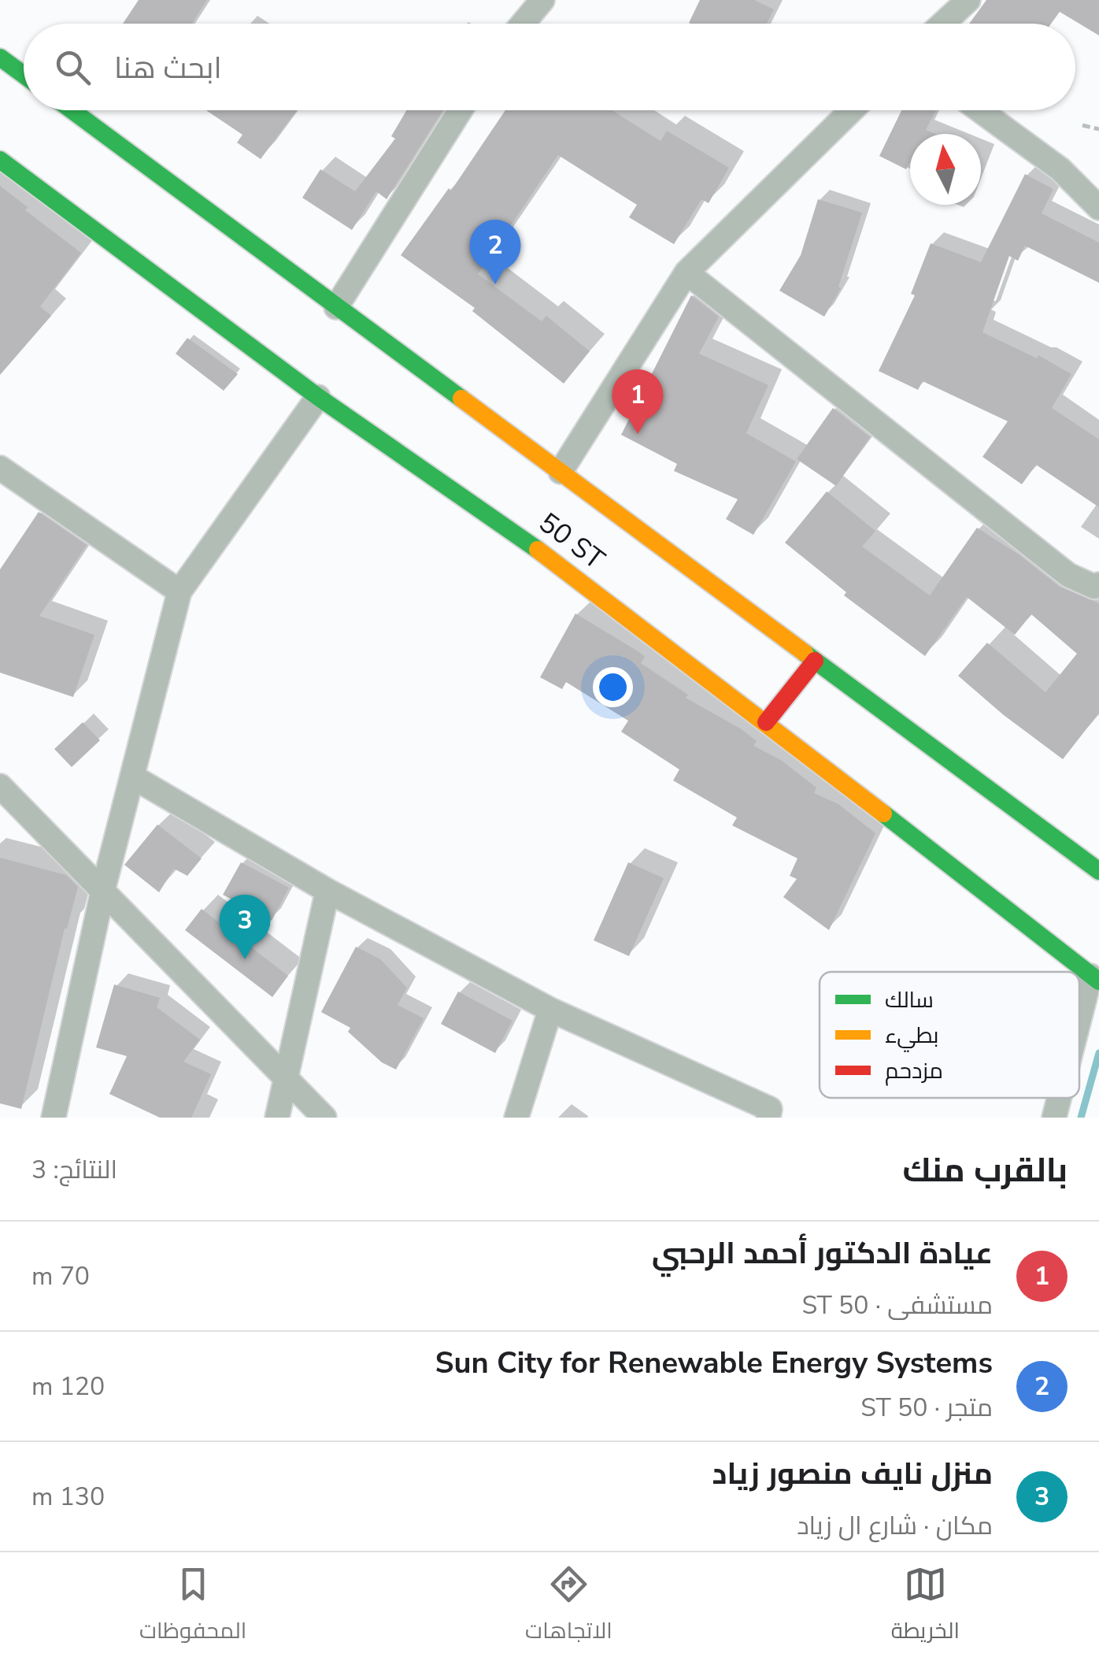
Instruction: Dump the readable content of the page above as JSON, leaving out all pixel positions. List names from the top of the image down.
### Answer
{
  "streets": {
    "main road": ["50 ST"]
  },
  "legend": ["سالك", "بطيء", "مزدحم"],
  "north": "top",
  "page": {
    "search": "ابحث هنا",
    "pins": ["2", "1", "3"],
    "heading": ["بالقرب منك", "النتائج: 3"],
    "list": [
      {
        "mark": "1",
        "name": "عيادة الدكتور أحمد الرحبي",
        "note": "مستشفى · 50 ST",
        "value": "70 m"
      },
      {
        "mark": "2",
        "name": "Sun City for Renewable Energy Systems",
        "note": "متجر · 50 ST",
        "value": "120 m"
      },
      {
        "mark": "3",
        "name": "منزل نايف منصور زياد",
        "note": "مكان · شارع ال زياد",
        "value": "130 m"
      }
    ],
    "nav": ["الخريطة", "الاتجاهات", "المحفوظات"]
  }
}
